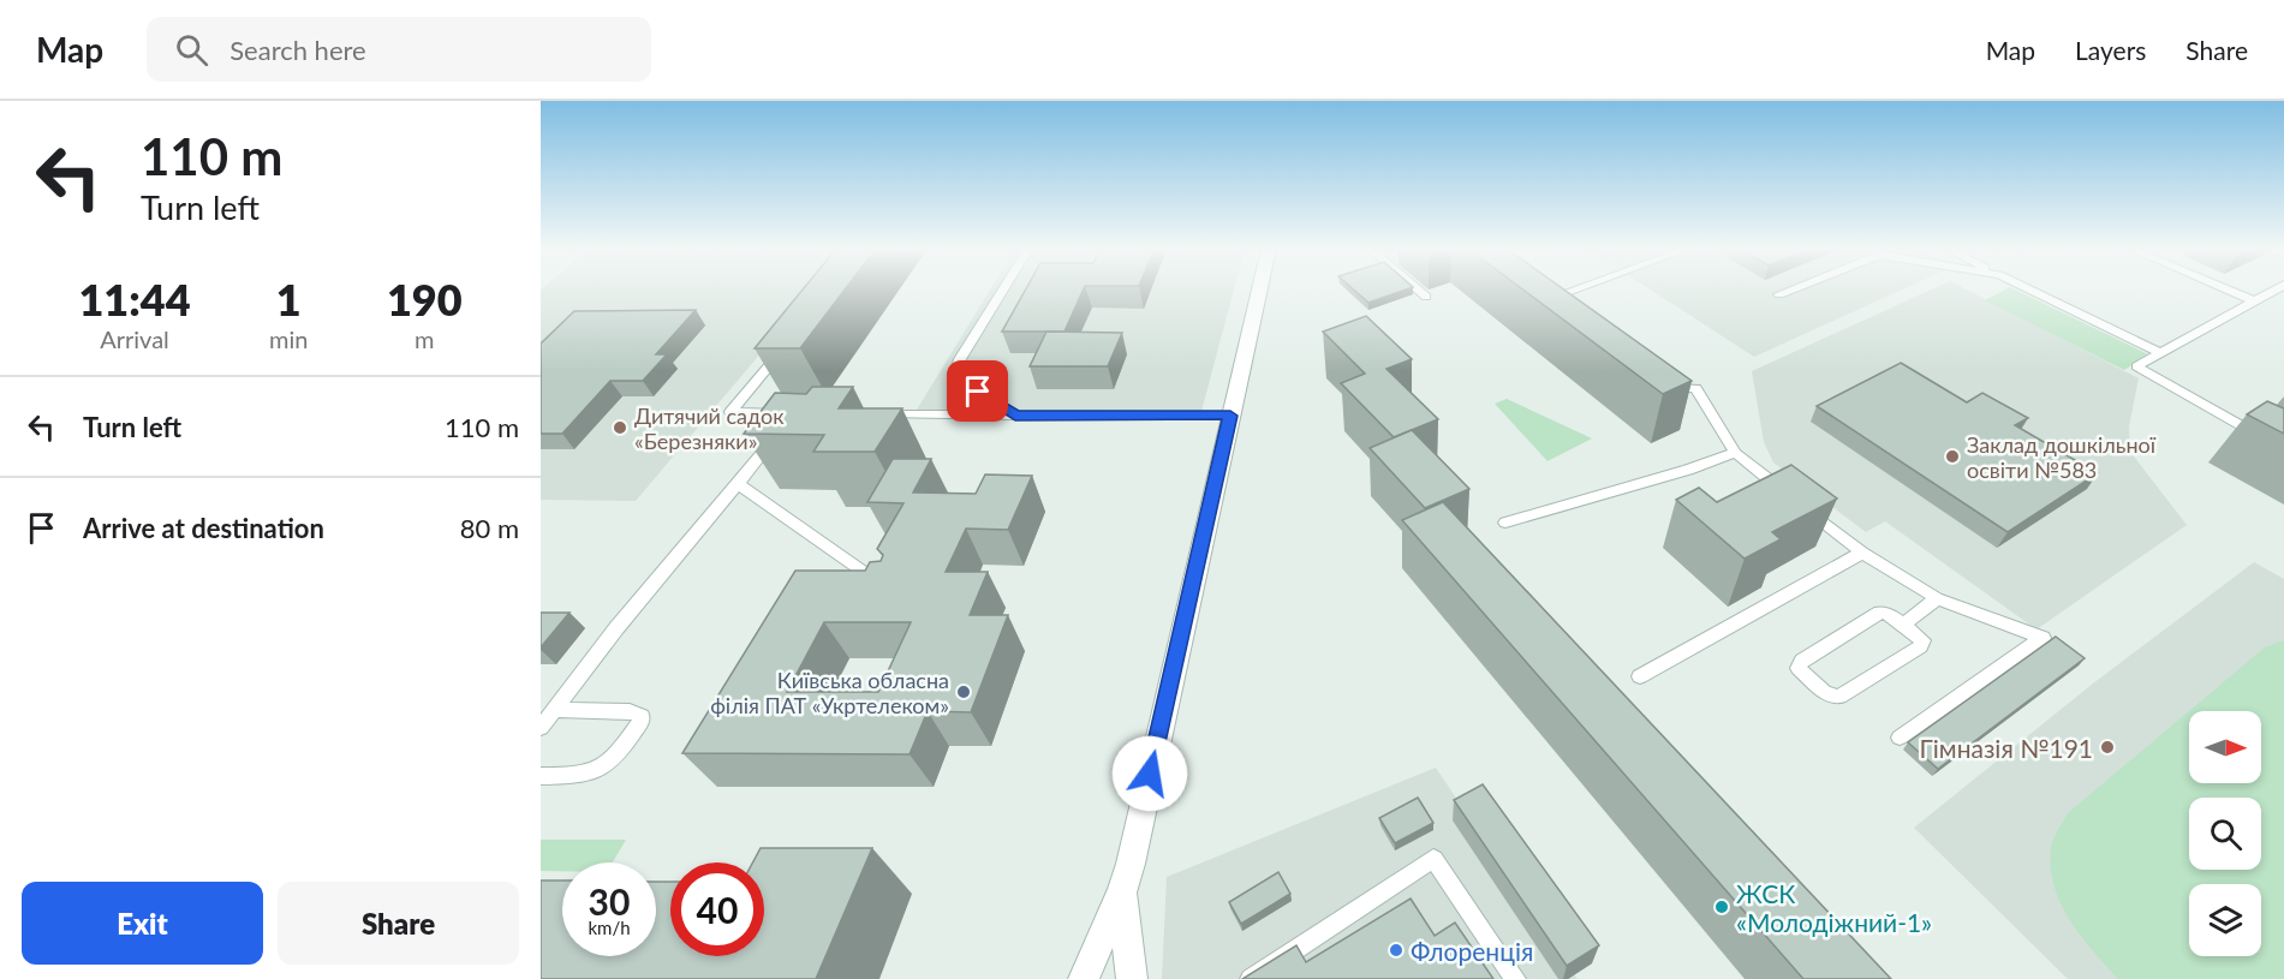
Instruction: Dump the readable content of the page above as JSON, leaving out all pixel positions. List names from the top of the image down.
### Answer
{
  "places": [
    "Дитячий садок «Березняки»",
    "Заклад дошкільної освіти №583",
    "Київська обласна філія ПАТ «Укртелеком»",
    "Гімназія №191",
    "ЖСК «Молодіжний-1»",
    "Флоренція"
  ],
  "north": "right",
  "page": {
    "header": "Map",
    "search": "Search here",
    "nav": ["Map", "Layers", "Share"],
    "turn": ["110 m", "Turn left"],
    "eta": [
      "11:44",
      "Arrival",
      "1",
      "min",
      "190",
      "m"
    ],
    "list": [
      {
        "name": "Turn left",
        "value": "110 m"
      },
      {
        "name": "Arrive at destination",
        "value": "80 m"
      }
    ],
    "speed": "30 km/h",
    "limit": "40",
    "buttons": ["Exit", "Share"]
  }
}
